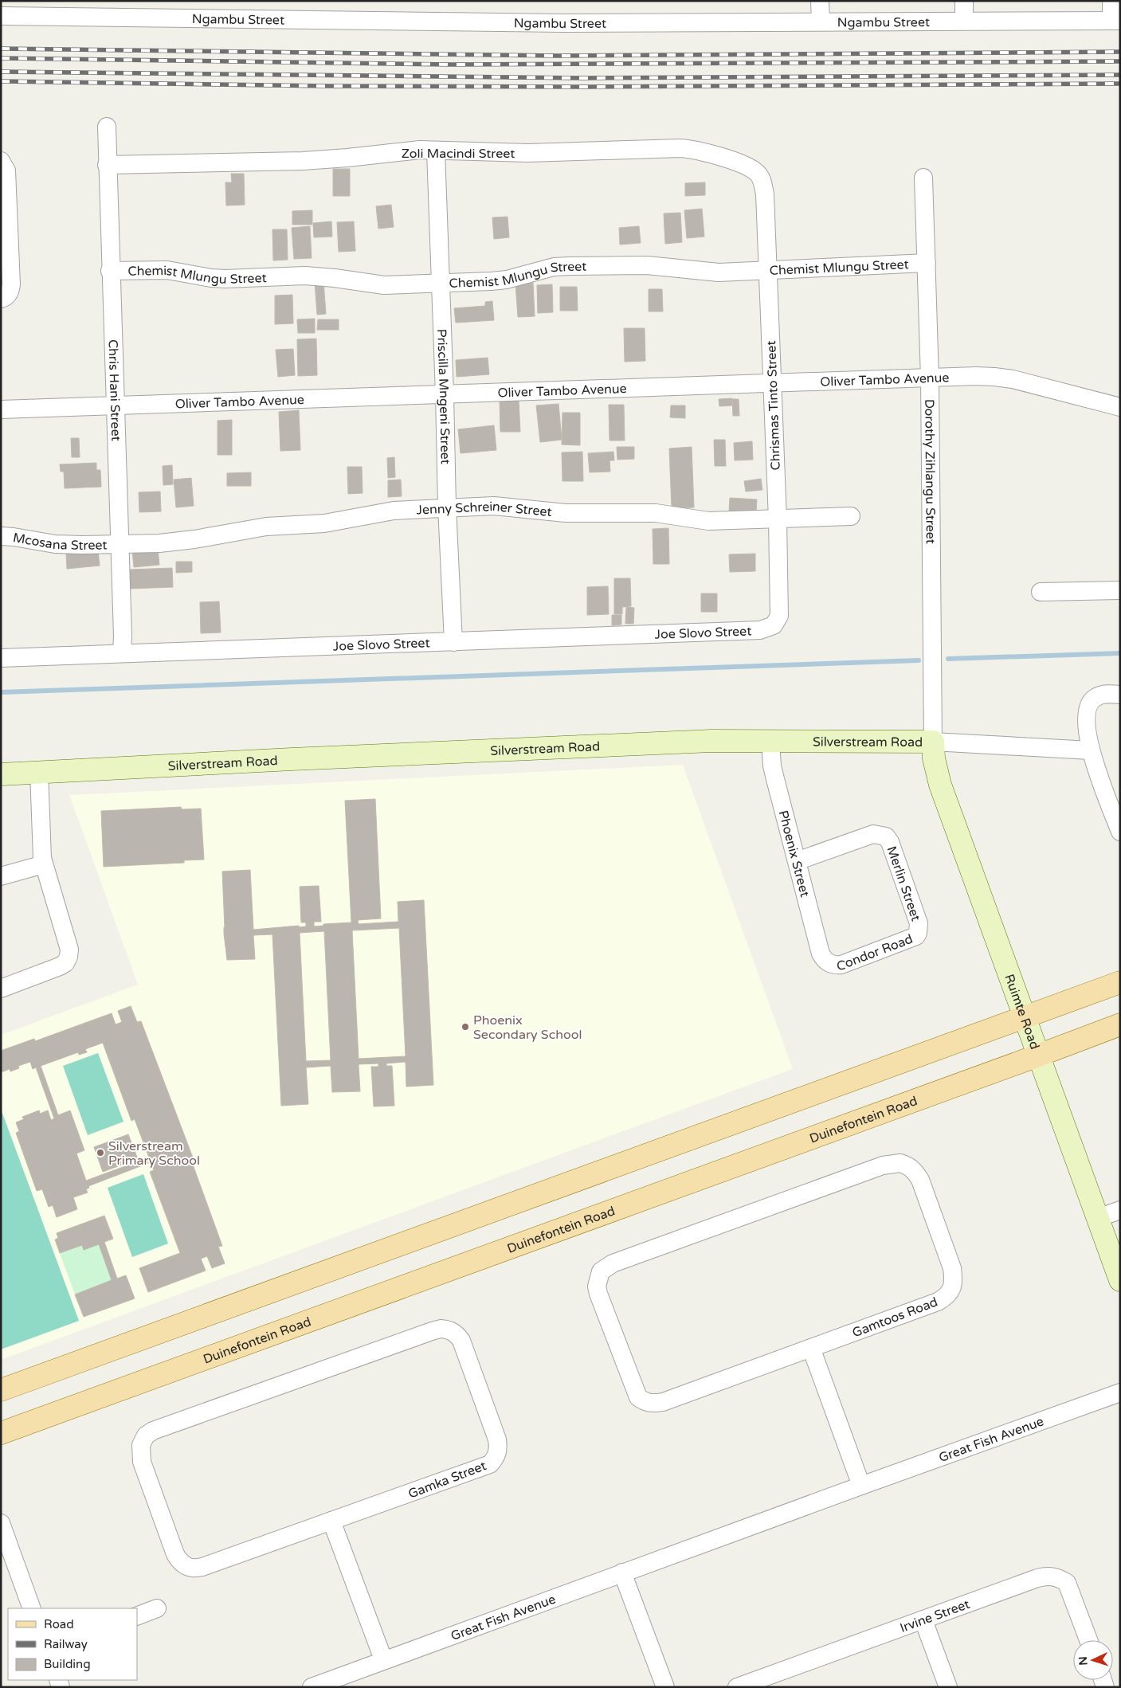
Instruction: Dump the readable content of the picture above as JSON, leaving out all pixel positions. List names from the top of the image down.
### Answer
{
  "streets": {
    "main road": ["Duinefontein Road"],
    "street": [
      "Ngambu Street",
      "Zoli Macindi Street",
      "Chemist Mlungu Street",
      "Oliver Tambo Avenue",
      "Chris Hani Street",
      "Priscilla Mngeni Street",
      "Chrismas Tinto Street",
      "Dorothy Zihlangu Street",
      "Jenny Schreiner Street",
      "Mcosana Street",
      "Joe Slovo Street",
      "Silverstream Road",
      "Phoenix Street",
      "Merlin Street",
      "Condor Road",
      "Ruimte Road",
      "Gamtoos Road",
      "Great Fish Avenue",
      "Gamka Street",
      "Irvine Street"
    ]
  },
  "crossings": [
    ["Zoli Macindi Street", "Chris Hani Street"],
    ["Zoli Macindi Street", "Priscilla Mngeni Street"],
    ["Zoli Macindi Street", "Chrismas Tinto Street"],
    ["Chemist Mlungu Street", "Chris Hani Street"],
    ["Chemist Mlungu Street", "Priscilla Mngeni Street"],
    ["Chemist Mlungu Street", "Chrismas Tinto Street"],
    ["Chemist Mlungu Street", "Dorothy Zihlangu Street"],
    ["Oliver Tambo Avenue", "Chris Hani Street"],
    ["Oliver Tambo Avenue", "Priscilla Mngeni Street"],
    ["Oliver Tambo Avenue", "Chrismas Tinto Street"],
    ["Oliver Tambo Avenue", "Dorothy Zihlangu Street"],
    ["Chris Hani Street", "Jenny Schreiner Street"],
    ["Chris Hani Street", "Mcosana Street"],
    ["Chris Hani Street", "Joe Slovo Street"],
    ["Priscilla Mngeni Street", "Jenny Schreiner Street"],
    ["Priscilla Mngeni Street", "Joe Slovo Street"],
    ["Chrismas Tinto Street", "Jenny Schreiner Street"],
    ["Chrismas Tinto Street", "Joe Slovo Street"],
    ["Dorothy Zihlangu Street", "Silverstream Road"],
    ["Dorothy Zihlangu Street", "Ruimte Road"],
    ["Jenny Schreiner Street", "Mcosana Street"],
    ["Silverstream Road", "Phoenix Street"],
    ["Silverstream Road", "Ruimte Road"],
    ["Phoenix Street", "Merlin Street"],
    ["Phoenix Street", "Condor Road"],
    ["Merlin Street", "Condor Road"],
    ["Ruimte Road", "Duinefontein Road"]
  ],
  "places": ["Phoenix Secondary School", "Silverstream Primary School"],
  "legend": ["Road", "Railway", "Building"],
  "north": "left"
}
